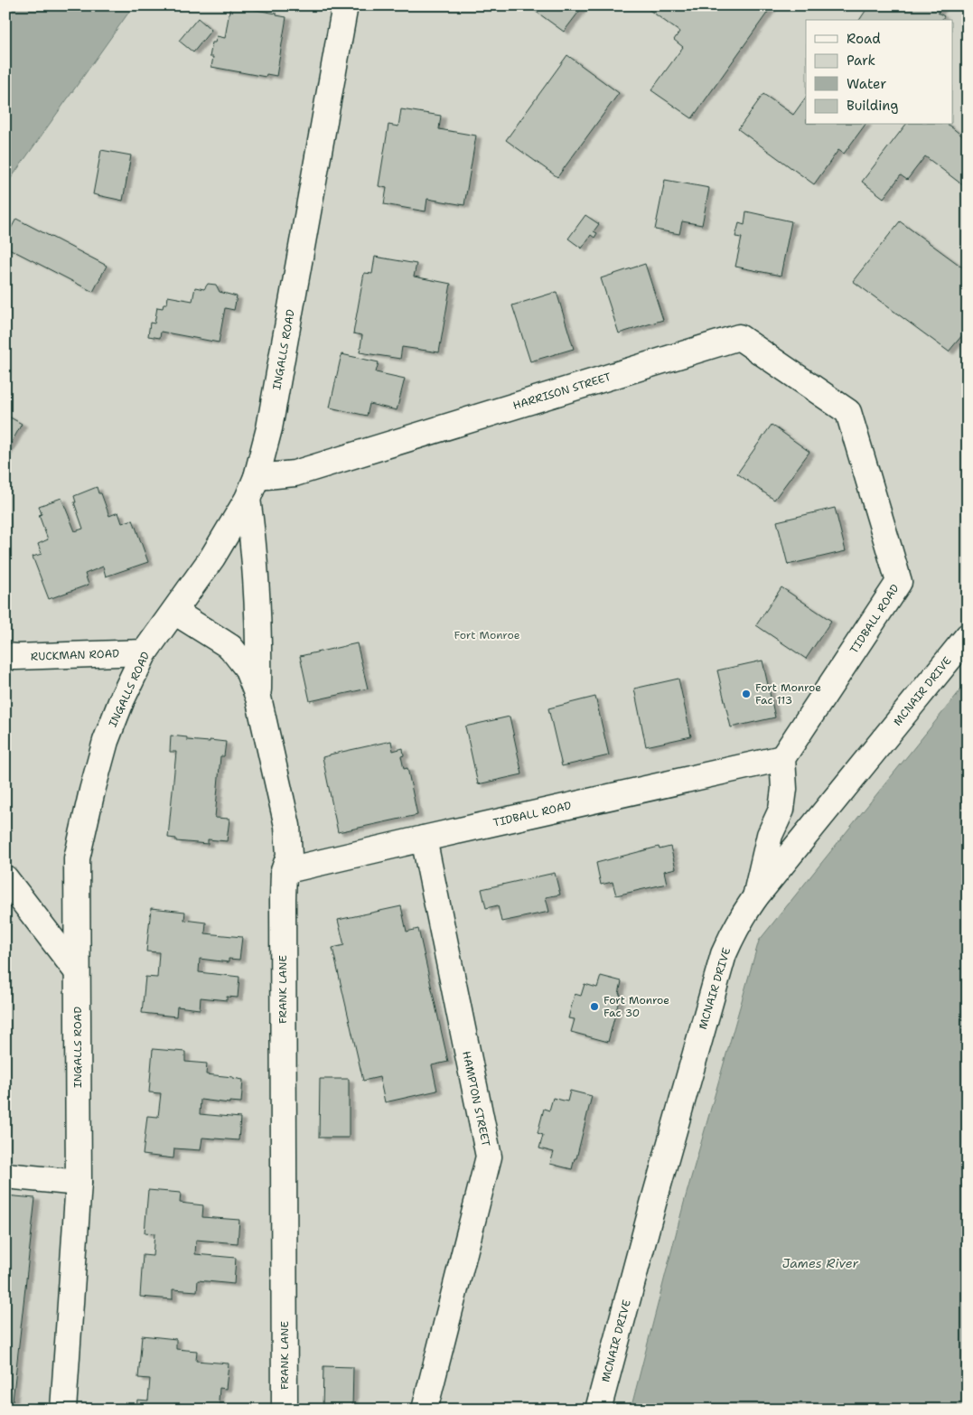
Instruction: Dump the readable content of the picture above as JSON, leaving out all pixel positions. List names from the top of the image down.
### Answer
{
  "streets": {
    "street": [
      "INGALLS ROAD",
      "HARRISON STREET",
      "TIDBALL ROAD",
      "RUCKMAN ROAD",
      "MCNAIR DRIVE",
      "FRANK LANE",
      "HAMPTON STREET"
    ]
  },
  "crossings": [
    ["INGALLS ROAD", "HARRISON STREET"],
    ["INGALLS ROAD", "RUCKMAN ROAD"],
    ["INGALLS ROAD", "FRANK LANE"],
    ["HARRISON STREET", "TIDBALL ROAD"],
    ["TIDBALL ROAD", "FRANK LANE"],
    ["TIDBALL ROAD", "HAMPTON STREET"]
  ],
  "water": ["James River"],
  "parks": ["Fort Monroe"],
  "places": ["Fort Monroe Fac 113", "Fort Monroe Fac 30"],
  "legend": [
    "Road",
    "Park",
    "Water",
    "Building"
  ]
}
